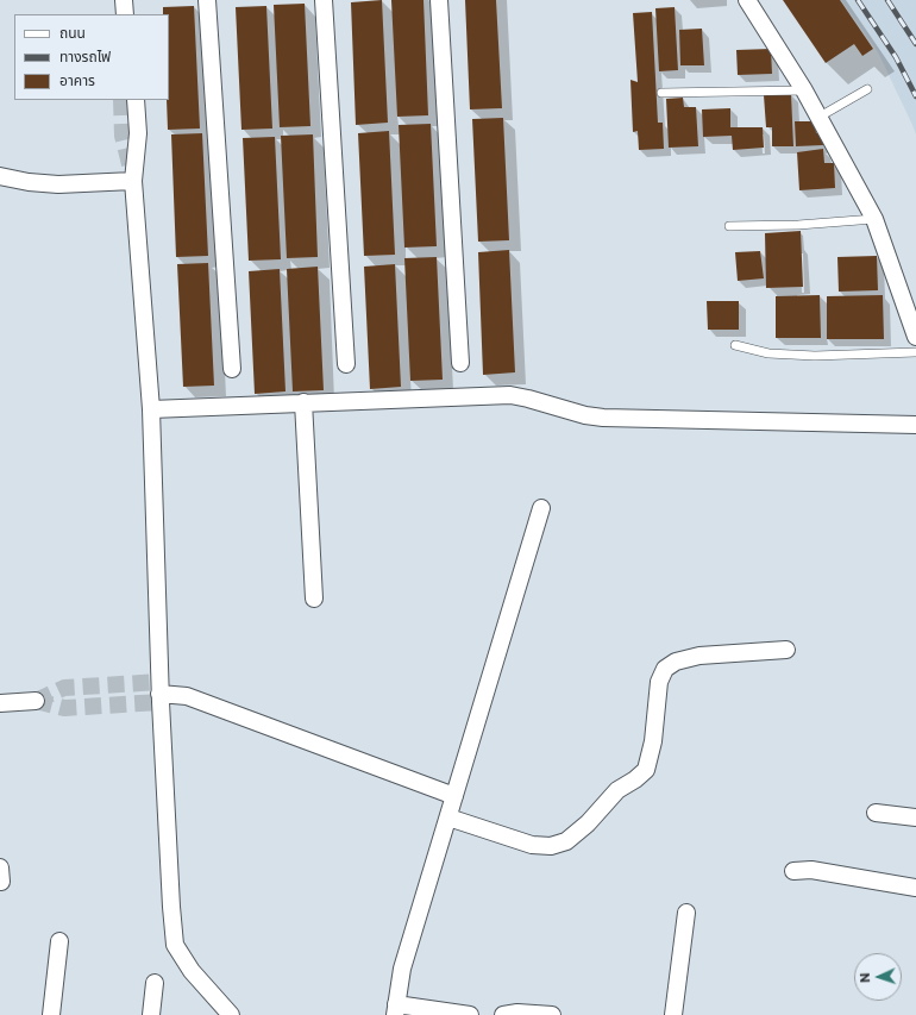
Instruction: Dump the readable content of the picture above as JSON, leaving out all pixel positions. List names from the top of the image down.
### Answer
{
  "legend": ["ถนน", "ทางรถไฟ", "อาคาร"],
  "north": "left"
}
